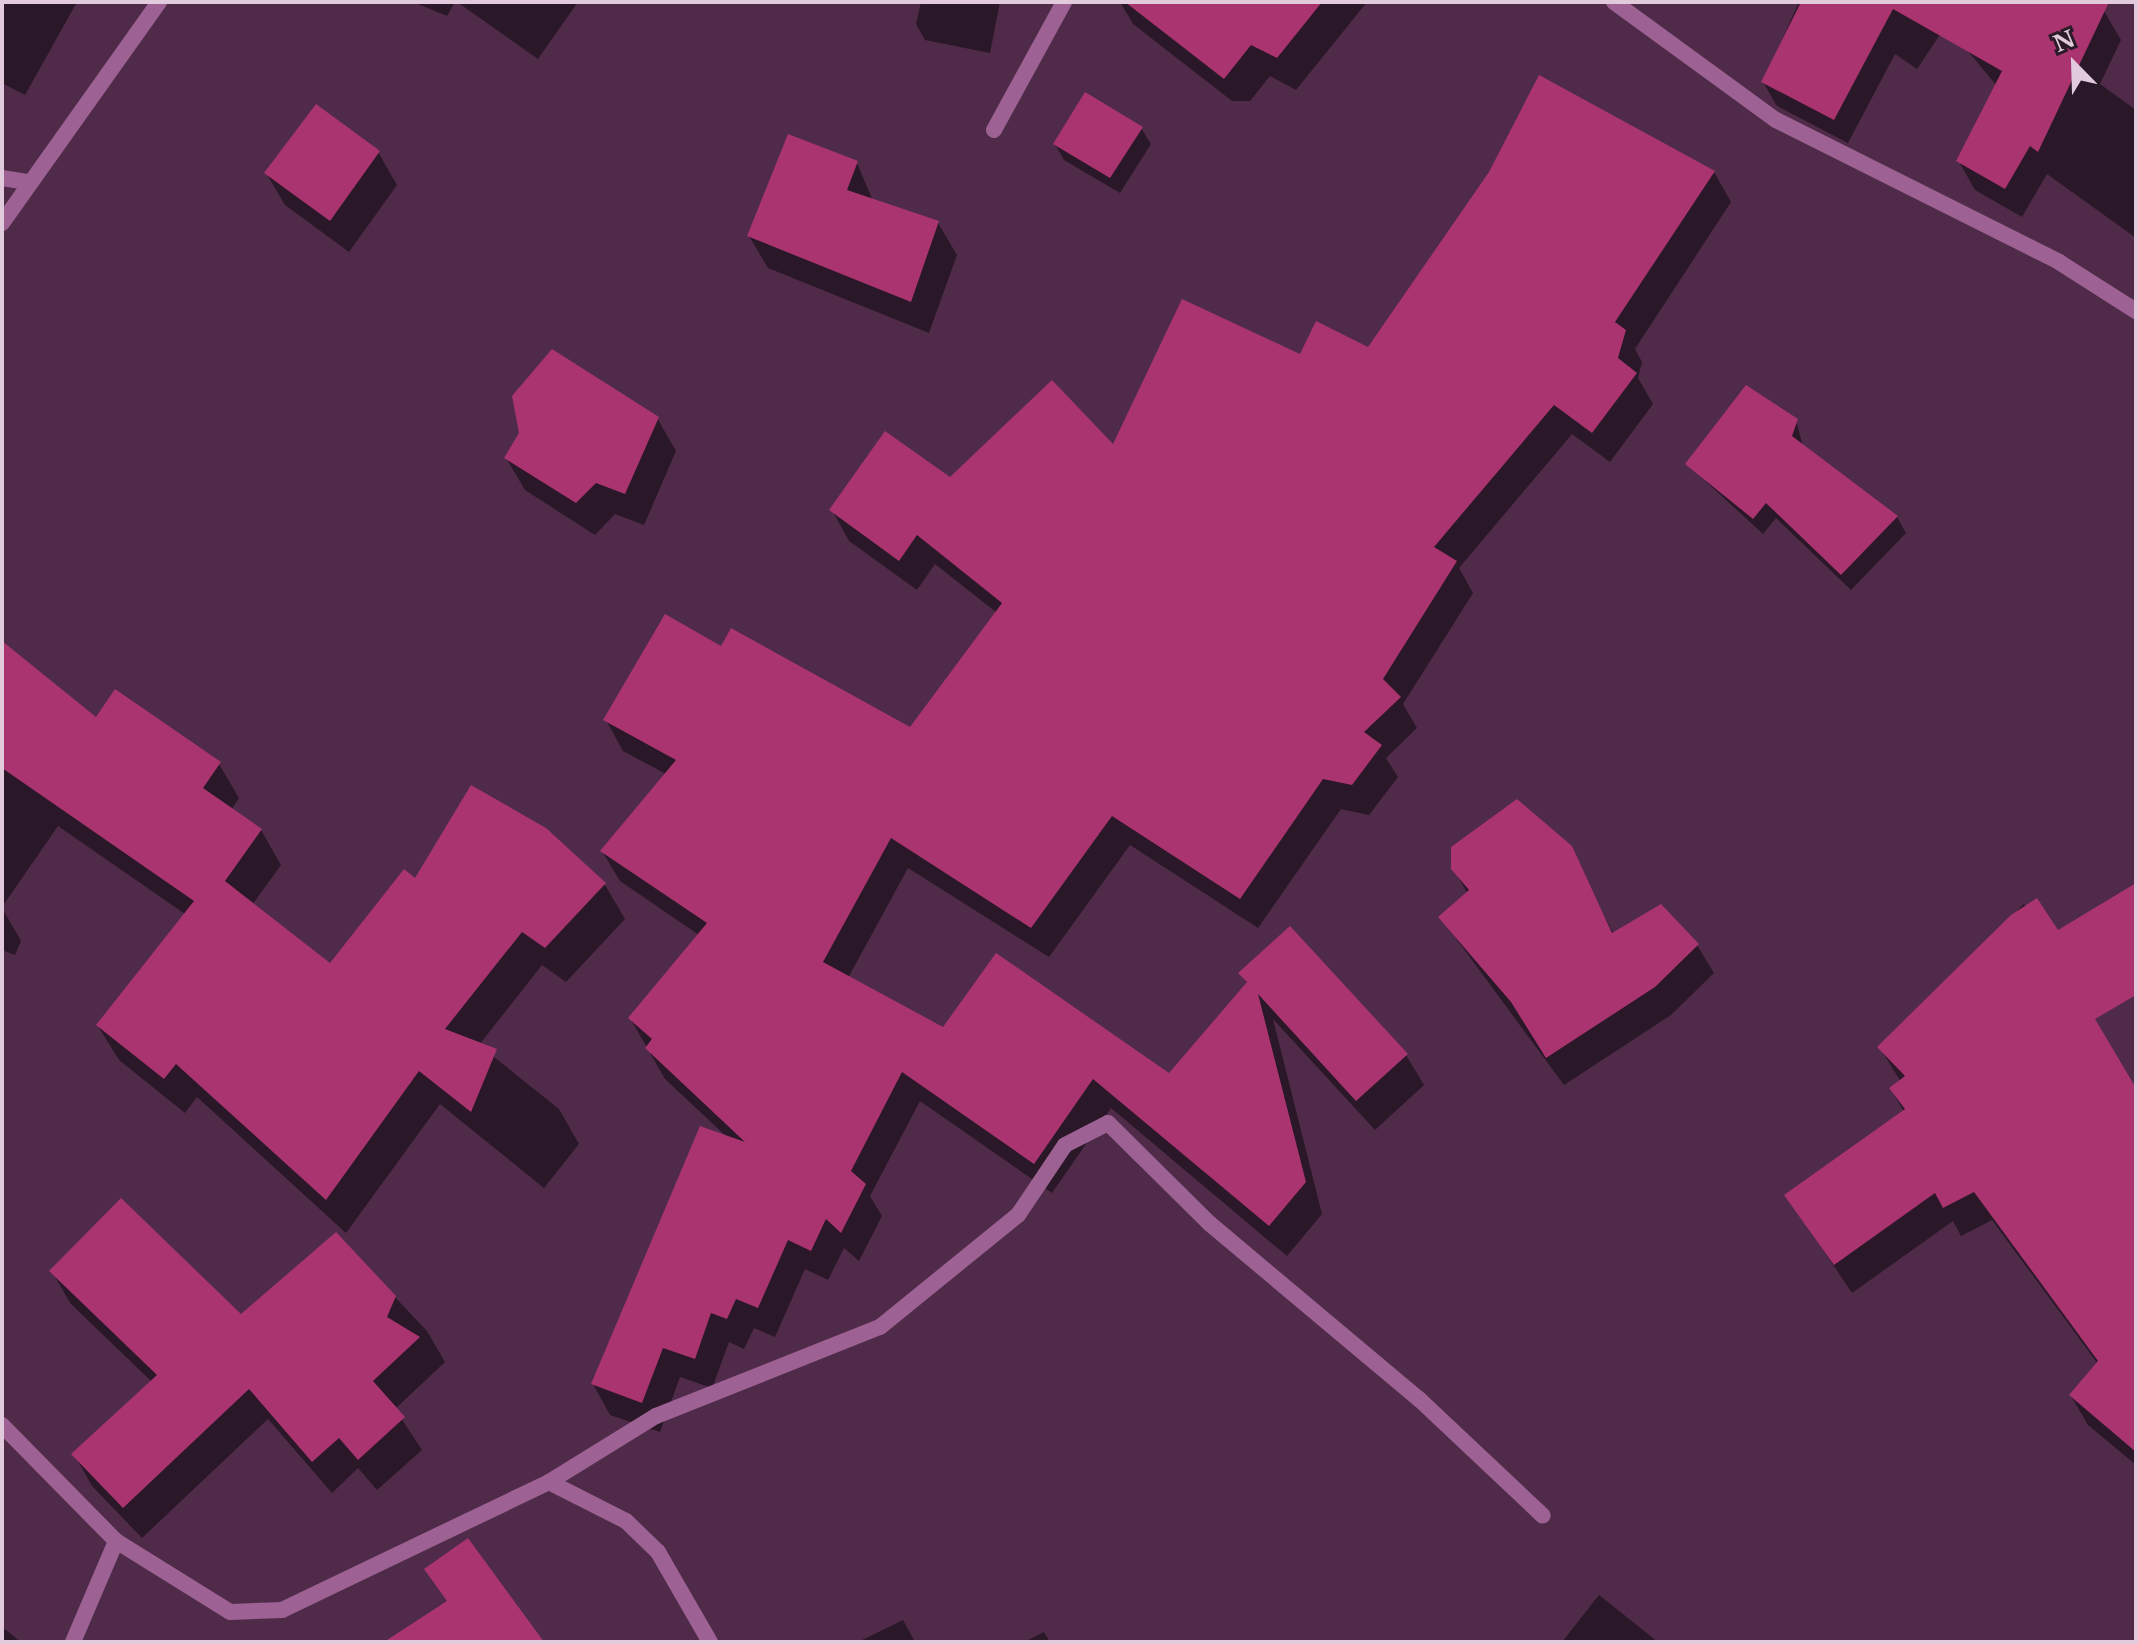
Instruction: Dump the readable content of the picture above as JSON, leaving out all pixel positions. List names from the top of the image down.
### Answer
{
  "north": "top left"
}
